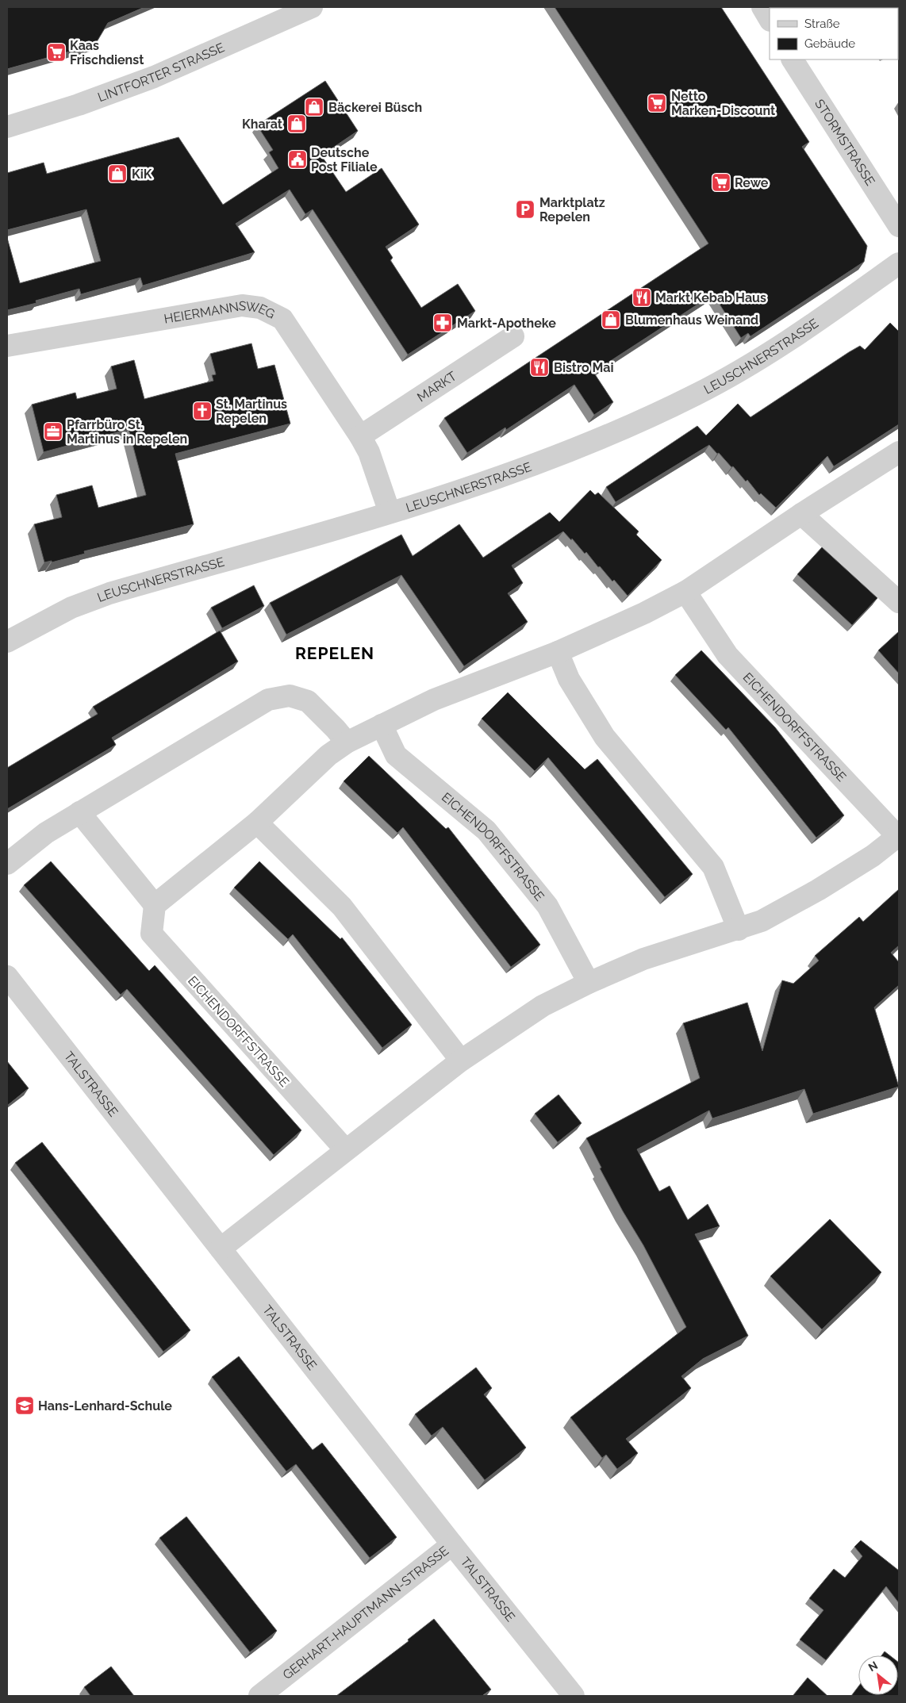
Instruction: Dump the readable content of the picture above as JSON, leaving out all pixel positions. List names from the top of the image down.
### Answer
{
  "streets": {
    "street": [
      "LINTFORTER STRASSE",
      "STORMSTRASSE",
      "HEIERMANNSWEG",
      "LEUSCHNERSTRASSE",
      "MARKT",
      "EICHENDORFFSTRASSE",
      "TALSTRASSE",
      "GERHART-HAUPTMANN-STRASSE"
    ]
  },
  "crossings": [
    ["HEIERMANNSWEG", "LEUSCHNERSTRASSE"],
    ["HEIERMANNSWEG", "MARKT"],
    ["EICHENDORFFSTRASSE", "TALSTRASSE"],
    ["TALSTRASSE", "GERHART-HAUPTMANN-STRASSE"]
  ],
  "districts": ["REPELEN"],
  "places": {
    "supermarket": ["Kaas Frischdienst", "Netto Marken-Discount", "Rewe"],
    "shop": [
      "Bäckerei Büsch",
      "Kharat",
      "KiK",
      "Blumenhaus Weinand"
    ],
    "public building": ["Deutsche Post Filiale"],
    "parking": ["Marktplatz Repelen"],
    "restaurant": ["Markt Kebab Haus", "Bistro Mai"],
    "pharmacy": ["Markt-Apotheke"],
    "church": ["St. Martinus Repelen"],
    "office": ["Pfarrbüro St. Martinus in Repelen"],
    "school or university": ["Hans-Lenhard-Schule"]
  },
  "legend": ["Straße", "Gebäude"],
  "north": "top left"
}
